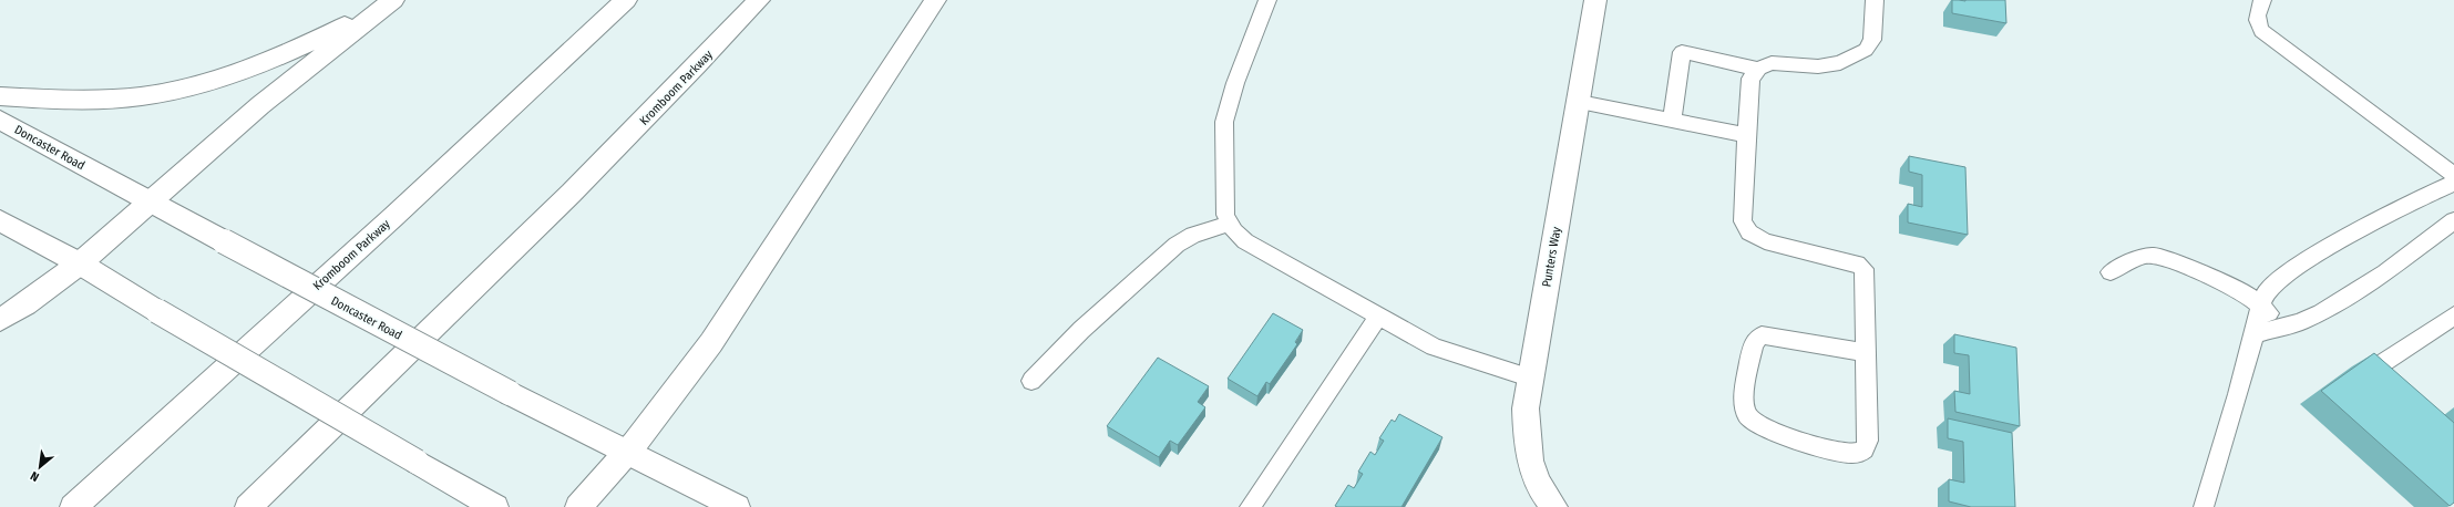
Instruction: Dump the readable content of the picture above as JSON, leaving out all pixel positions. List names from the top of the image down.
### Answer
{
  "streets": {
    "main road": ["Kromboom Parkway", "Doncaster Road", "Punters Way"]
  },
  "north": "bottom left"
}
